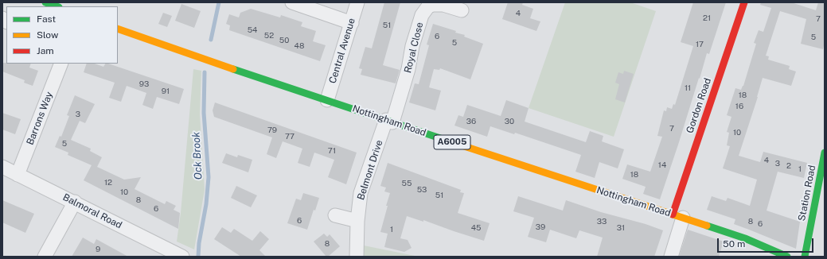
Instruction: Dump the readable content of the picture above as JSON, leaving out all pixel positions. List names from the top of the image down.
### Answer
{
  "streets": {
    "main road": [
      "Gordon Road",
      "Nottingham Road",
      "A6005",
      "Station Road"
    ],
    "street": [
      "Royal Close",
      "Central Avenue",
      "Barrons Way",
      "Belmont Drive",
      "Balmoral Road"
    ]
  },
  "crossings": [
    ["Royal Close", "Nottingham Road"],
    ["Royal Close", "Belmont Drive"],
    ["Central Avenue", "Nottingham Road"],
    ["Gordon Road", "Nottingham Road"],
    ["Barrons Way", "Balmoral Road"],
    ["Nottingham Road", "Belmont Drive"]
  ],
  "water": ["Ock Brook"],
  "house_numbers": [
    "4",
    "21",
    "7",
    "51",
    "54",
    "52",
    "6",
    "5",
    "50",
    "5",
    "17",
    "48",
    "93",
    "11",
    "91",
    "18",
    "16",
    "3",
    "36",
    "30",
    "7",
    "79",
    "10",
    "77",
    "5",
    "71",
    "4",
    "3",
    "14",
    "2",
    "1",
    "18",
    "12",
    "55",
    "53",
    "10",
    "51",
    "8",
    "6",
    "6",
    "33",
    "8",
    "6",
    "39",
    "45",
    "31",
    "1",
    "8",
    "9"
  ],
  "legend": ["Fast", "Slow", "Jam"],
  "scale_bar": "50 m"
}
